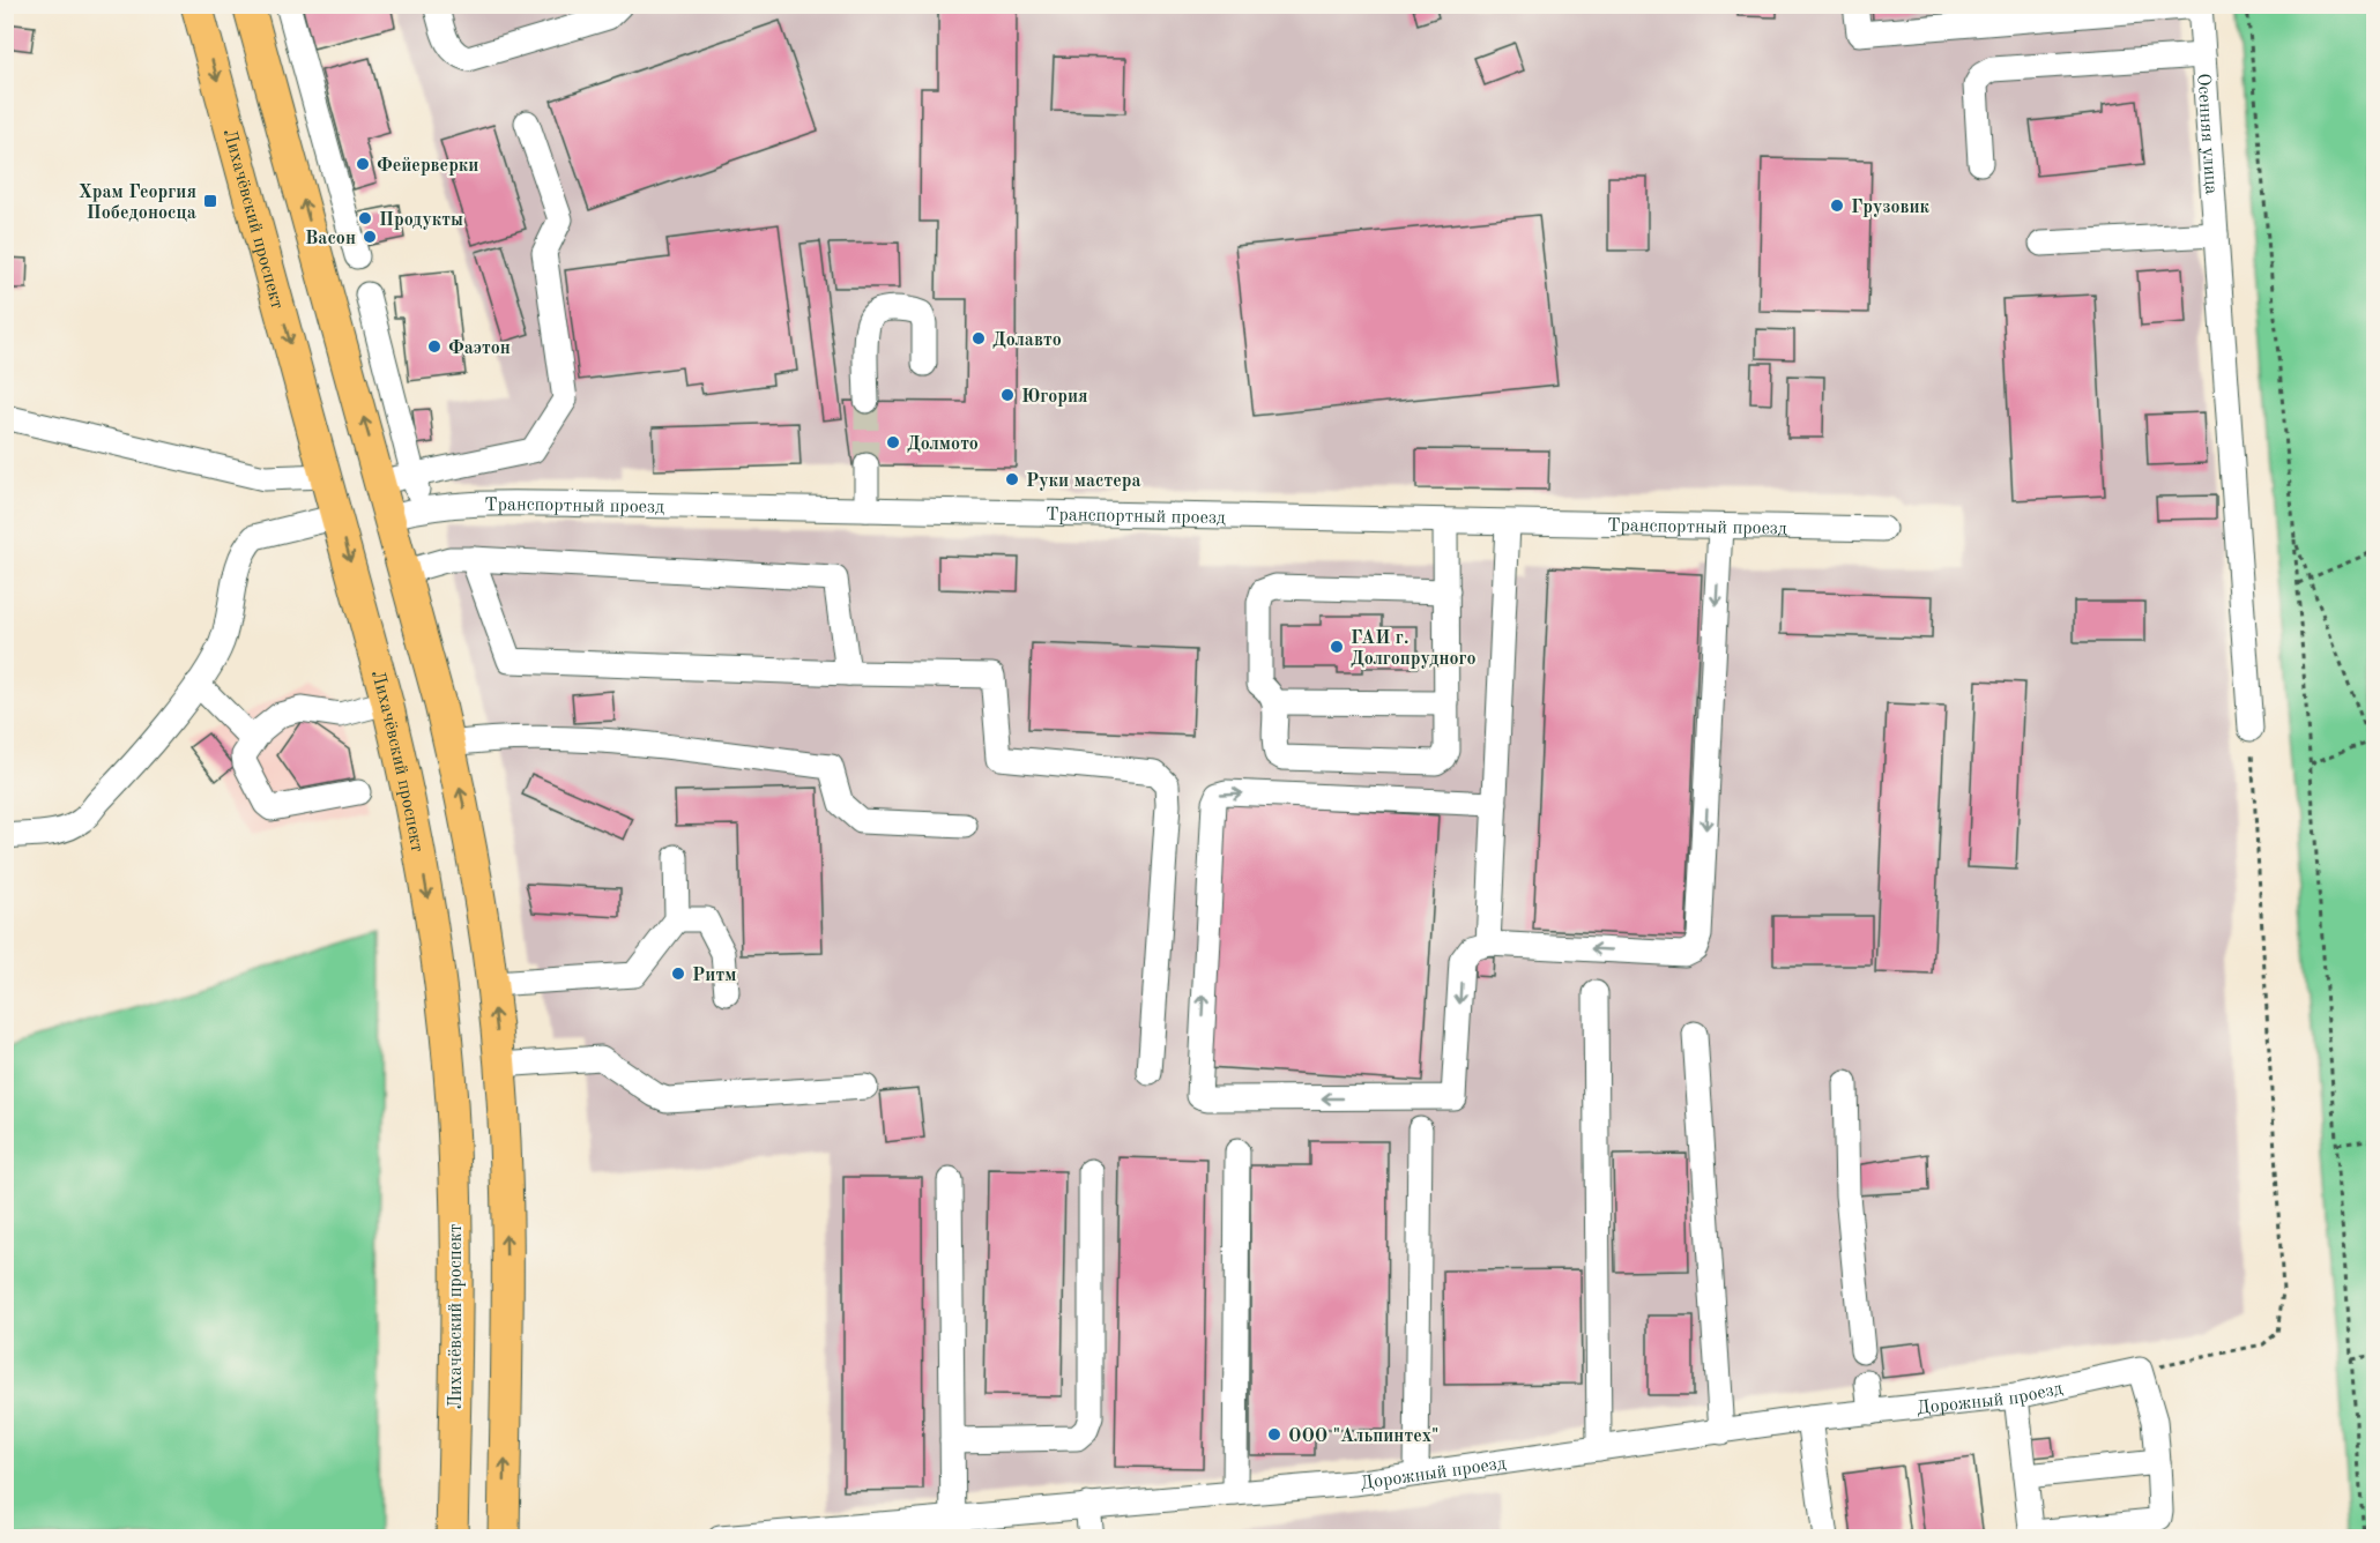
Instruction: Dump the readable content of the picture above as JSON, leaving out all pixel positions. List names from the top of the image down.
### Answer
{
  "streets": {
    "main road": ["Лихачёвский проспект"],
    "street": ["Осенняя улица", "Транспортный проезд", "Дорожный проезд"]
  },
  "places": {
    "other": [
      "Фейерверки",
      "Грузовик",
      "Продукты",
      "Васон",
      "Долавто",
      "Фаэтон",
      "Югория",
      "Долмото",
      "Руки мастера",
      "ГАИ г. Долгопрудного",
      "Ритм",
      "ООО \"Альпинтех\""
    ],
    "transit": ["Храм Георгия Победоносца"]
  }
}
